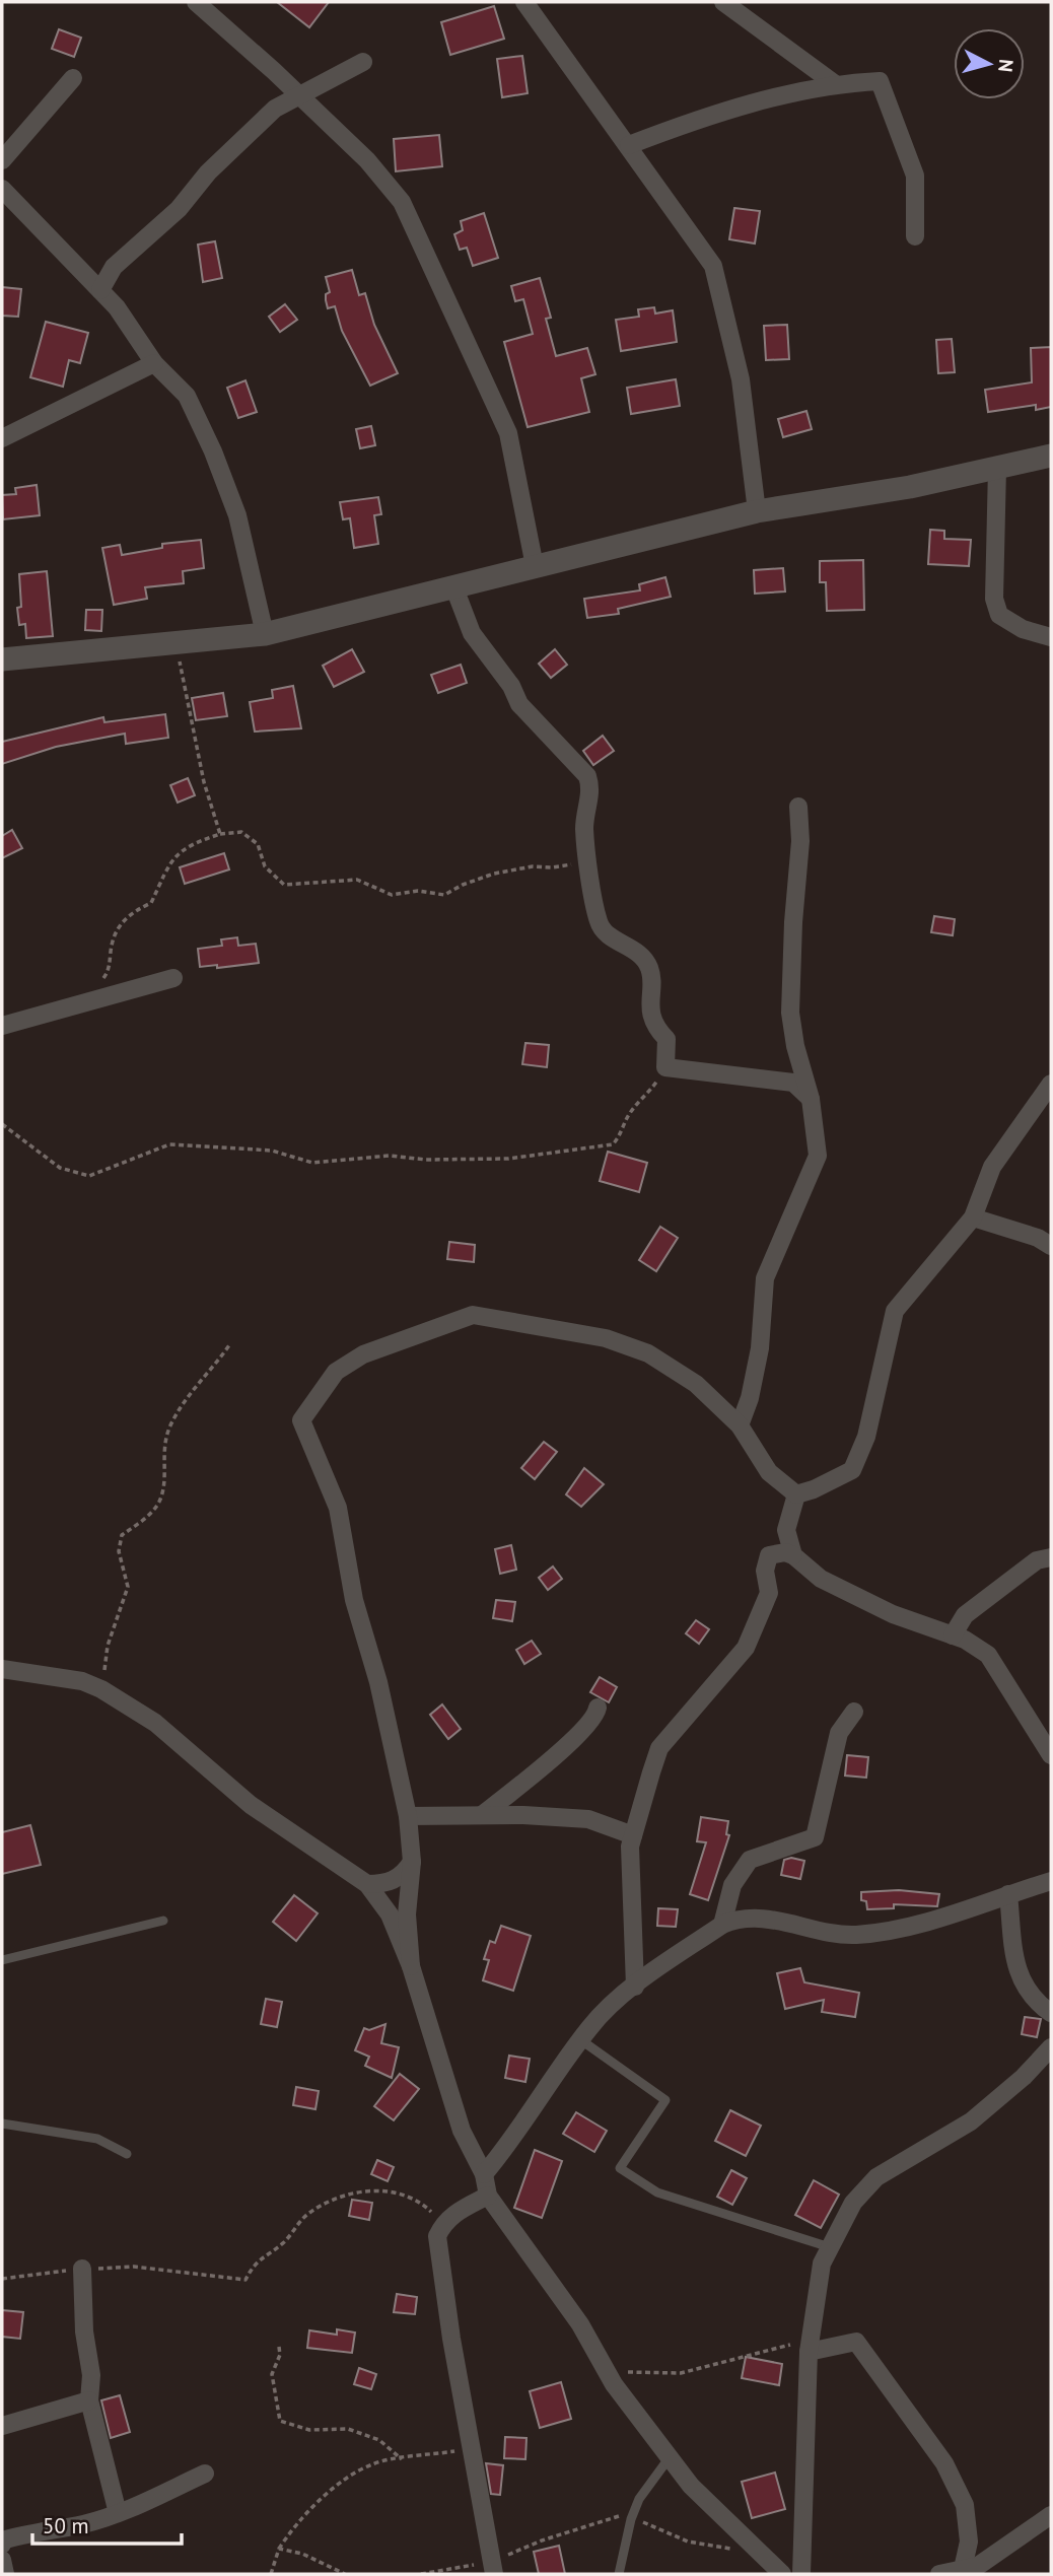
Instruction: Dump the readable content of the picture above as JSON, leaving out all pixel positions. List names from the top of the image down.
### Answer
{
  "scale_bar": "50 m",
  "north": "right"
}
